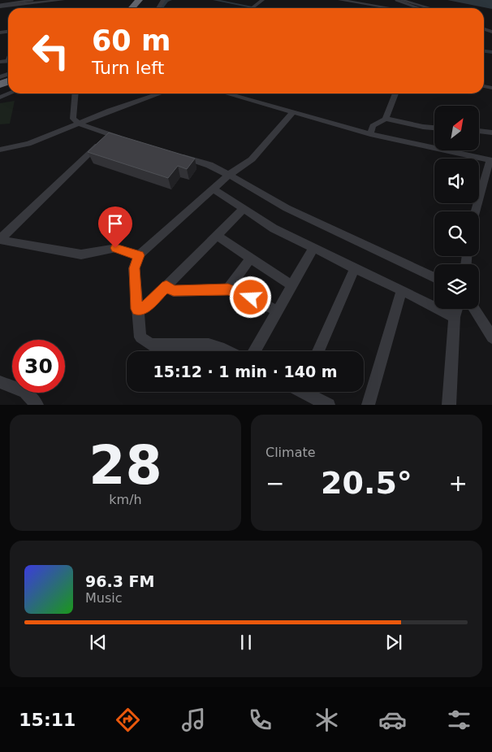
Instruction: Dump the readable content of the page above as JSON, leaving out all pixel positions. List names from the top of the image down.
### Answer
{
  "north": "top right",
  "page": {
    "turn": ["60 m", "Turn left"],
    "limit": "30",
    "trip": "15:12 · 1 min · 140 m",
    "tile": [
      ["28", "km/h"],
      "Climate"
    ],
    "heat": ["−", "20.5°", "+"],
    "song": ["96.3 FM", "Music"],
    "tabs": "15:11"
  }
}
